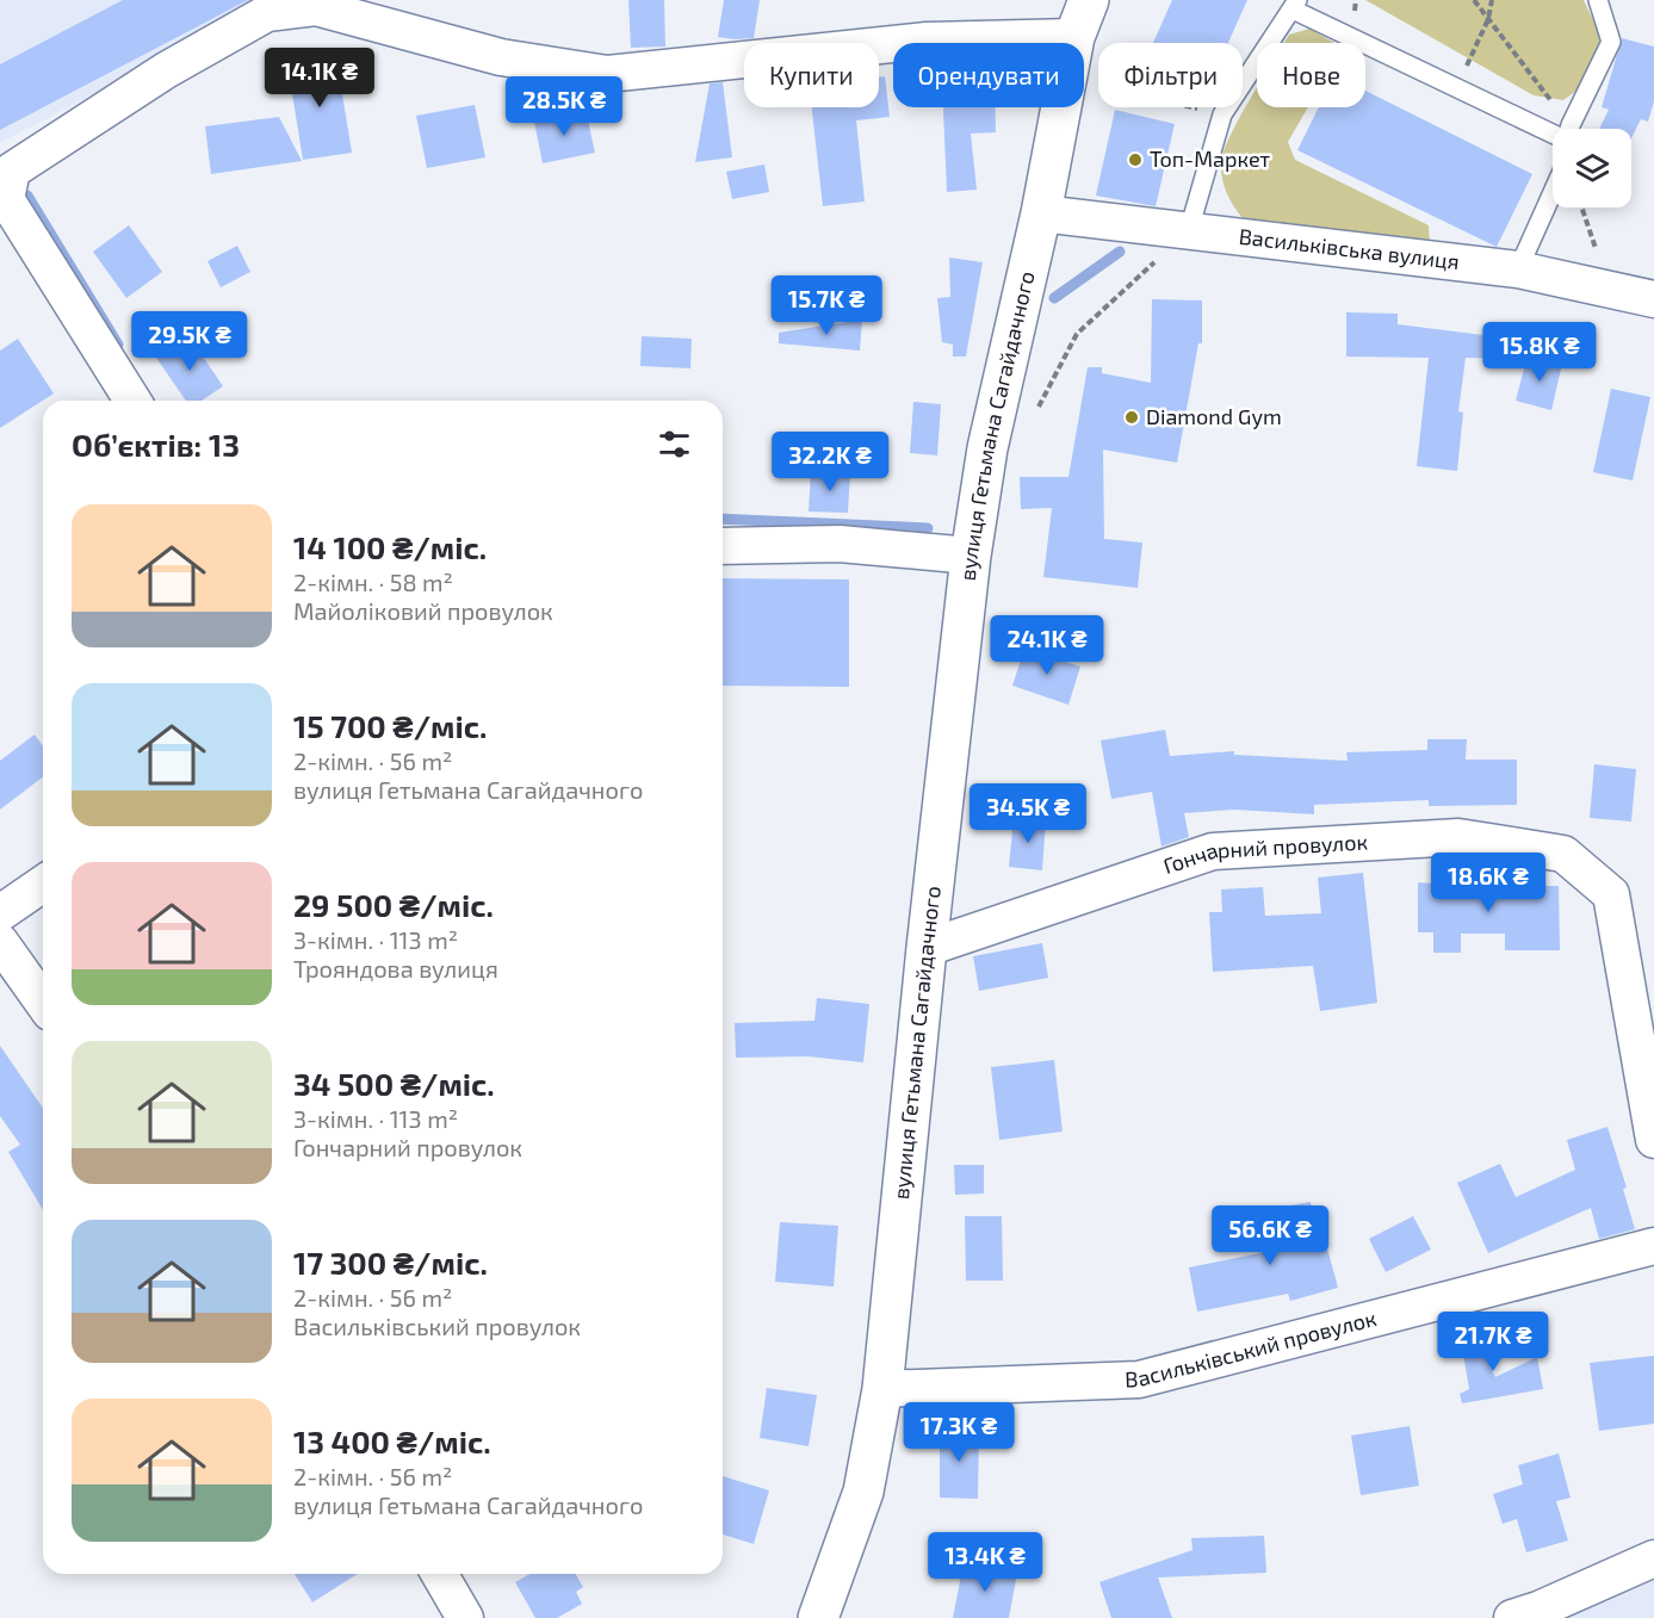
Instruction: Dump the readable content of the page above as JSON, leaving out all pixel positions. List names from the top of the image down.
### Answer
{
  "streets": {
    "main road": ["вулиця Гетьмана Сагайдачного"],
    "street": ["Васильківська вулиця", "Гончарний провулок", "Васильківський провулок"]
  },
  "crossings": [
    ["Васильківська вулиця", "вулиця Гетьмана Сагайдачного"],
    ["вулиця Гетьмана Сагайдачного", "Гончарний провулок"],
    ["вулиця Гетьмана Сагайдачного", "Васильківський провулок"]
  ],
  "places": ["Топ-Маркет", "Diamond Gym"],
  "page": {
    "chip": [
      "Купити",
      "Орендувати",
      "Фільтри",
      "Нове"
    ],
    "price": [
      "14.1K ₴",
      "28.5K ₴",
      "15.7K ₴",
      "29.5K ₴",
      "15.8K ₴",
      "32.2K ₴",
      "24.1K ₴",
      "34.5K ₴",
      "18.6K ₴",
      "56.6K ₴",
      "21.7K ₴",
      "17.3K ₴",
      "13.4K ₴"
    ],
    "heading": "Об’єктів: 13",
    "list": [
      {
        "name": "14 100 ₴/міс.",
        "note": "2-кімн. · 58 m² · Майоліковий провулок"
      },
      {
        "name": "15 700 ₴/міс.",
        "note": "2-кімн. · 56 m² · вулиця Гетьмана Сагайдачного"
      },
      {
        "name": "29 500 ₴/міс.",
        "note": "3-кімн. · 113 m² · Трояндова вулиця"
      },
      {
        "name": "34 500 ₴/міс.",
        "note": "3-кімн. · 113 m² · Гончарний провулок"
      },
      {
        "name": "17 300 ₴/міс.",
        "note": "2-кімн. · 56 m² · Васильківський провулок"
      },
      {
        "name": "13 400 ₴/міс.",
        "note": "2-кімн. · 56 m² · вулиця Гетьмана Сагайдачного"
      }
    ]
  }
}
